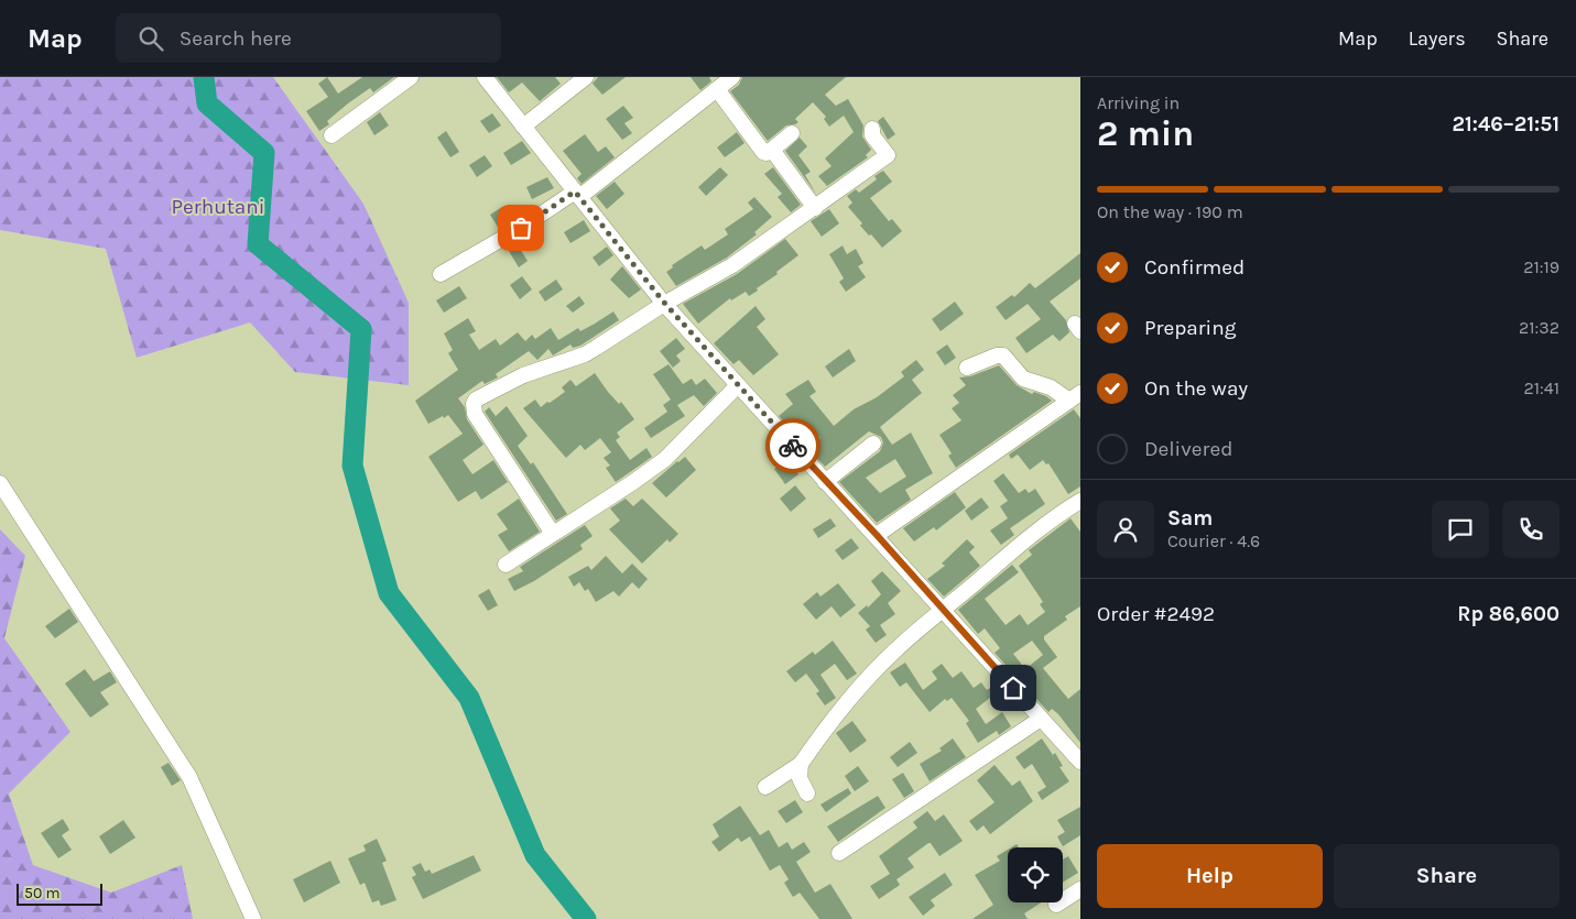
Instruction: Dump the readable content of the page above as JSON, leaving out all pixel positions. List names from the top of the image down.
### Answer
{
  "parks": ["Perhutani"],
  "scale_bar": "50 m",
  "page": {
    "header": "Map",
    "search": "Search here",
    "nav": ["Map", "Layers", "Share"],
    "heading": ["2 min", "Arriving in", "21:46–21:51"],
    "panel": [
      "Sam",
      "Courier · 4.6",
      "Order #2492",
      "Rp 86,600"
    ],
    "bar": "On the way · 190 m",
    "list": [
      ["Confirmed", "21:19"],
      ["Preparing", "21:32"],
      ["On the way", "21:41"],
      "Delivered"
    ],
    "buttons": ["Help", "Share"],
    "scale": "50 m"
  }
}
